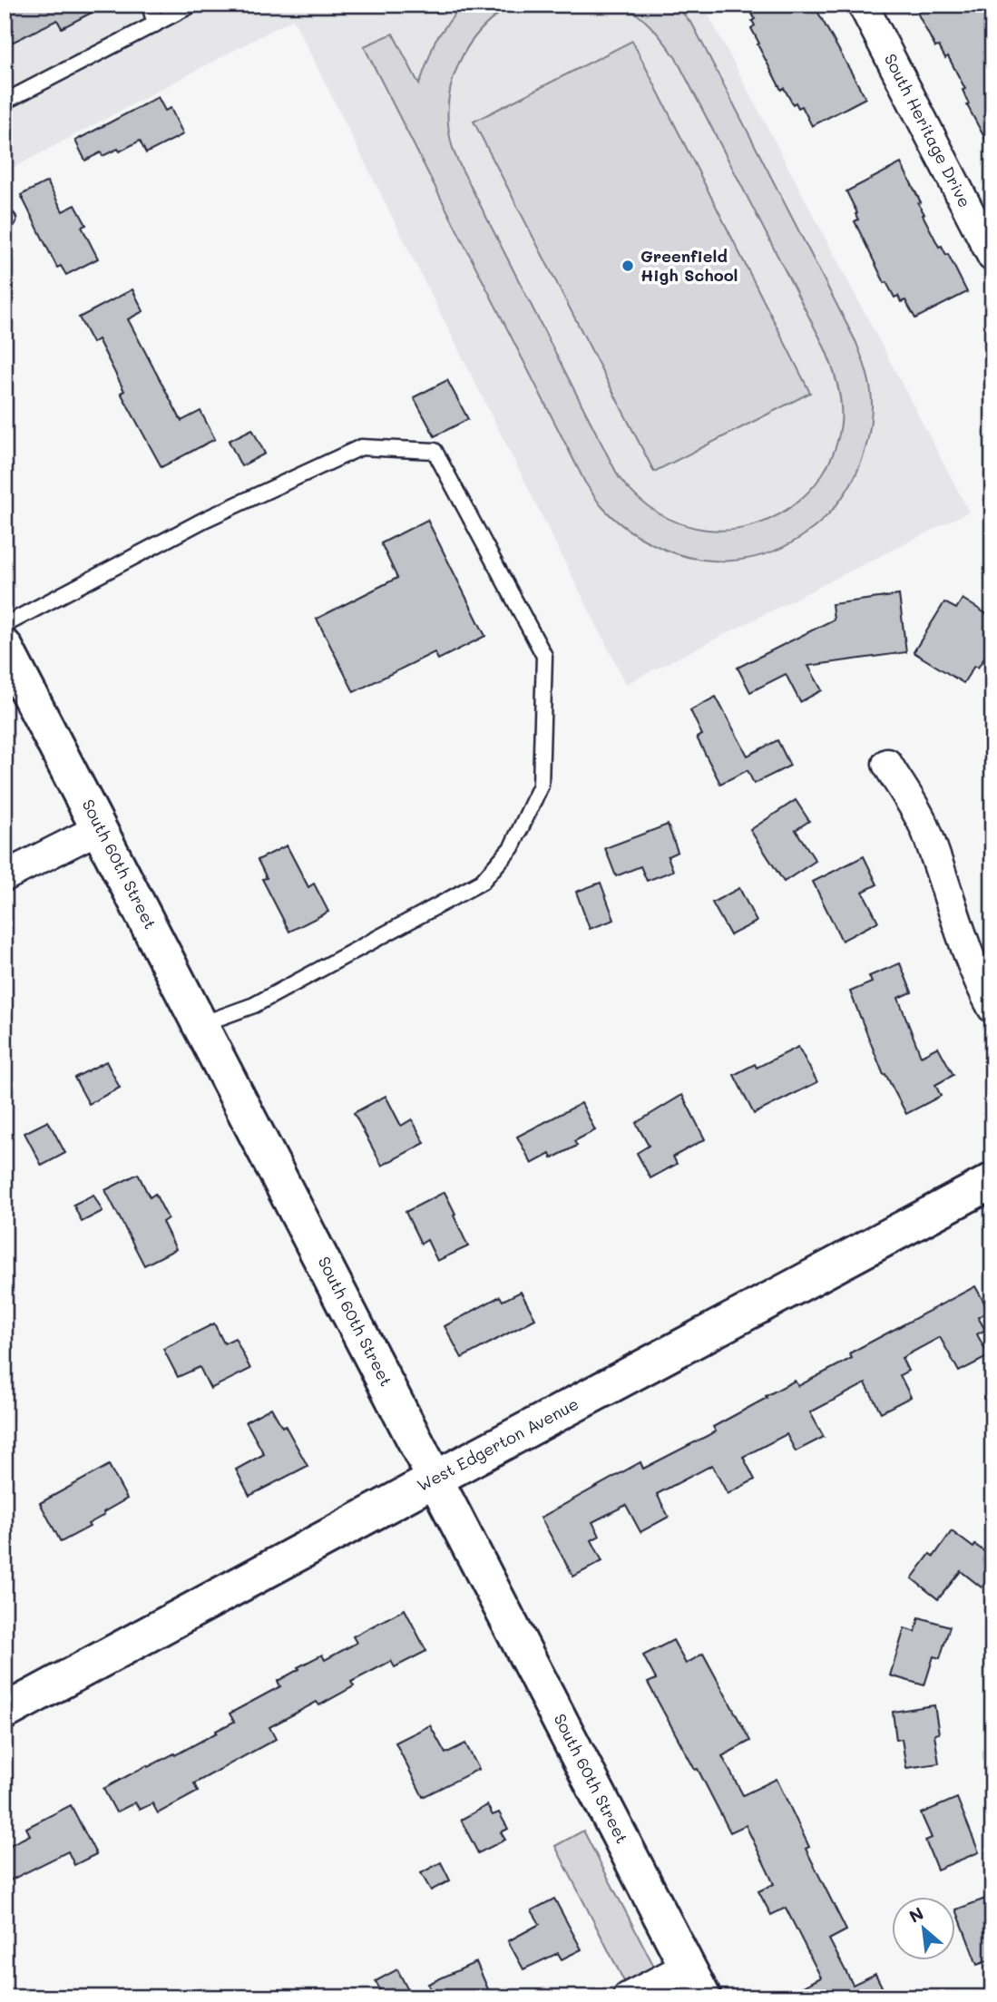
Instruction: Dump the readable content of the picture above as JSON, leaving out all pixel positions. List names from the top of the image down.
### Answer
{
  "streets": {
    "street": ["South Heritage Drive", "South 60th Street", "West Edgerton Avenue"]
  },
  "crossings": [
    ["South 60th Street", "West Edgerton Avenue"]
  ],
  "places": ["Greenfield High School"],
  "north": "top left"
}
